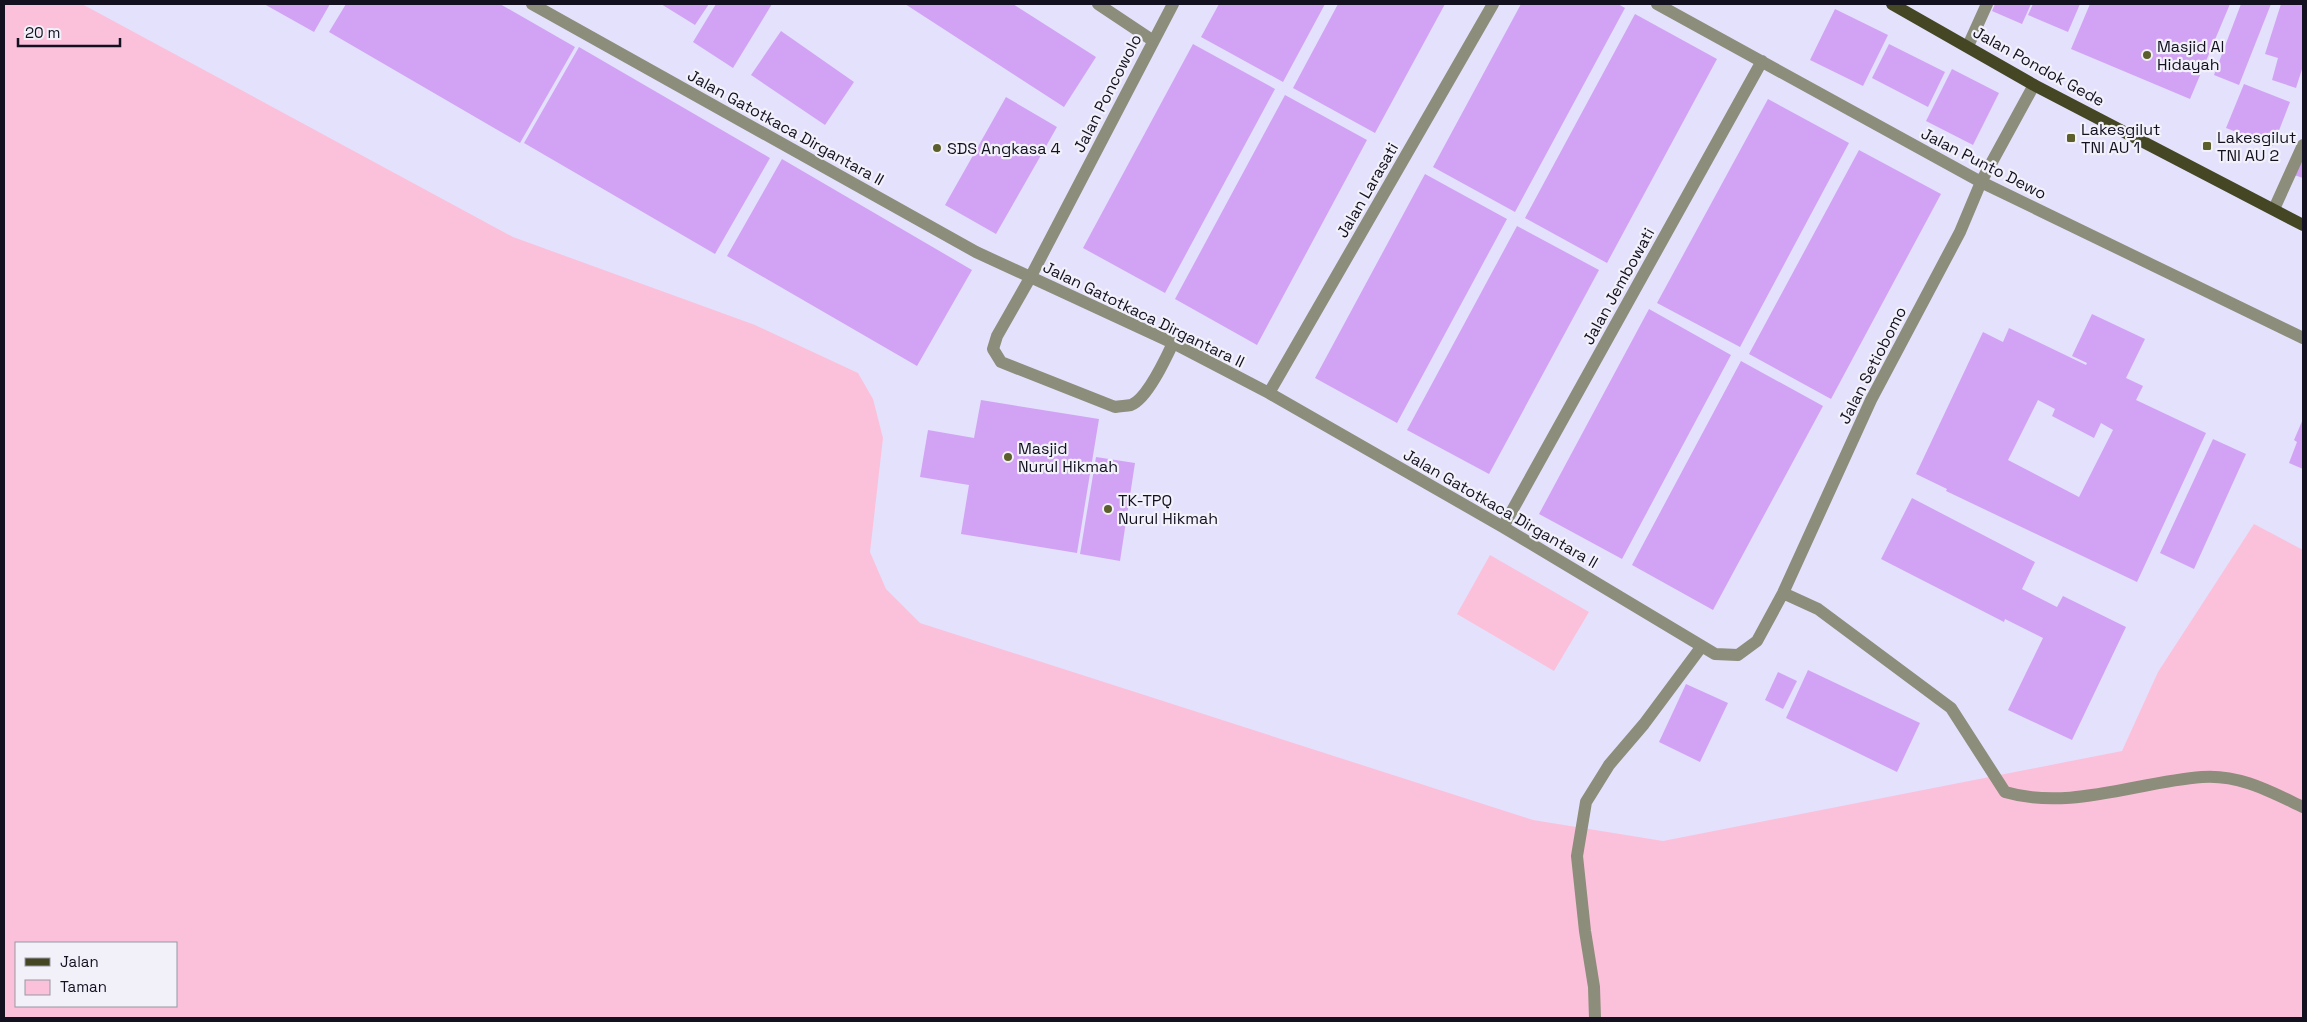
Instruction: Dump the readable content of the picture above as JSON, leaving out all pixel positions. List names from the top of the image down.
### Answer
{
  "streets": {
    "main road": ["Jalan Pondok Gede"],
    "street": [
      "Jalan Poncowolo",
      "Jalan Gatotkaca Dirgantara II",
      "Jalan Punto Dewo",
      "Jalan Larasati",
      "Jalan Jembowati",
      "Jalan Setiobomo"
    ]
  },
  "crossings": [
    ["Jalan Pondok Gede", "Jalan Setiobomo"],
    ["Jalan Poncowolo", "Jalan Gatotkaca Dirgantara II"],
    ["Jalan Gatotkaca Dirgantara II", "Jalan Larasati"],
    ["Jalan Gatotkaca Dirgantara II", "Jalan Jembowati"],
    ["Jalan Gatotkaca Dirgantara II", "Jalan Setiobomo"],
    ["Jalan Punto Dewo", "Jalan Jembowati"],
    ["Jalan Punto Dewo", "Jalan Setiobomo"]
  ],
  "places": {
    "other": [
      "Masjid Al Hidayah",
      "SDS Angkasa 4",
      "Masjid Nurul Hikmah",
      "TK-TPQ Nurul Hikmah"
    ],
    "transit": ["Lakesgilut TNI AU 1", "Lakesgilut TNI AU 2"]
  },
  "legend": ["Jalan", "Taman"],
  "scale_bar": "20 m"
}
